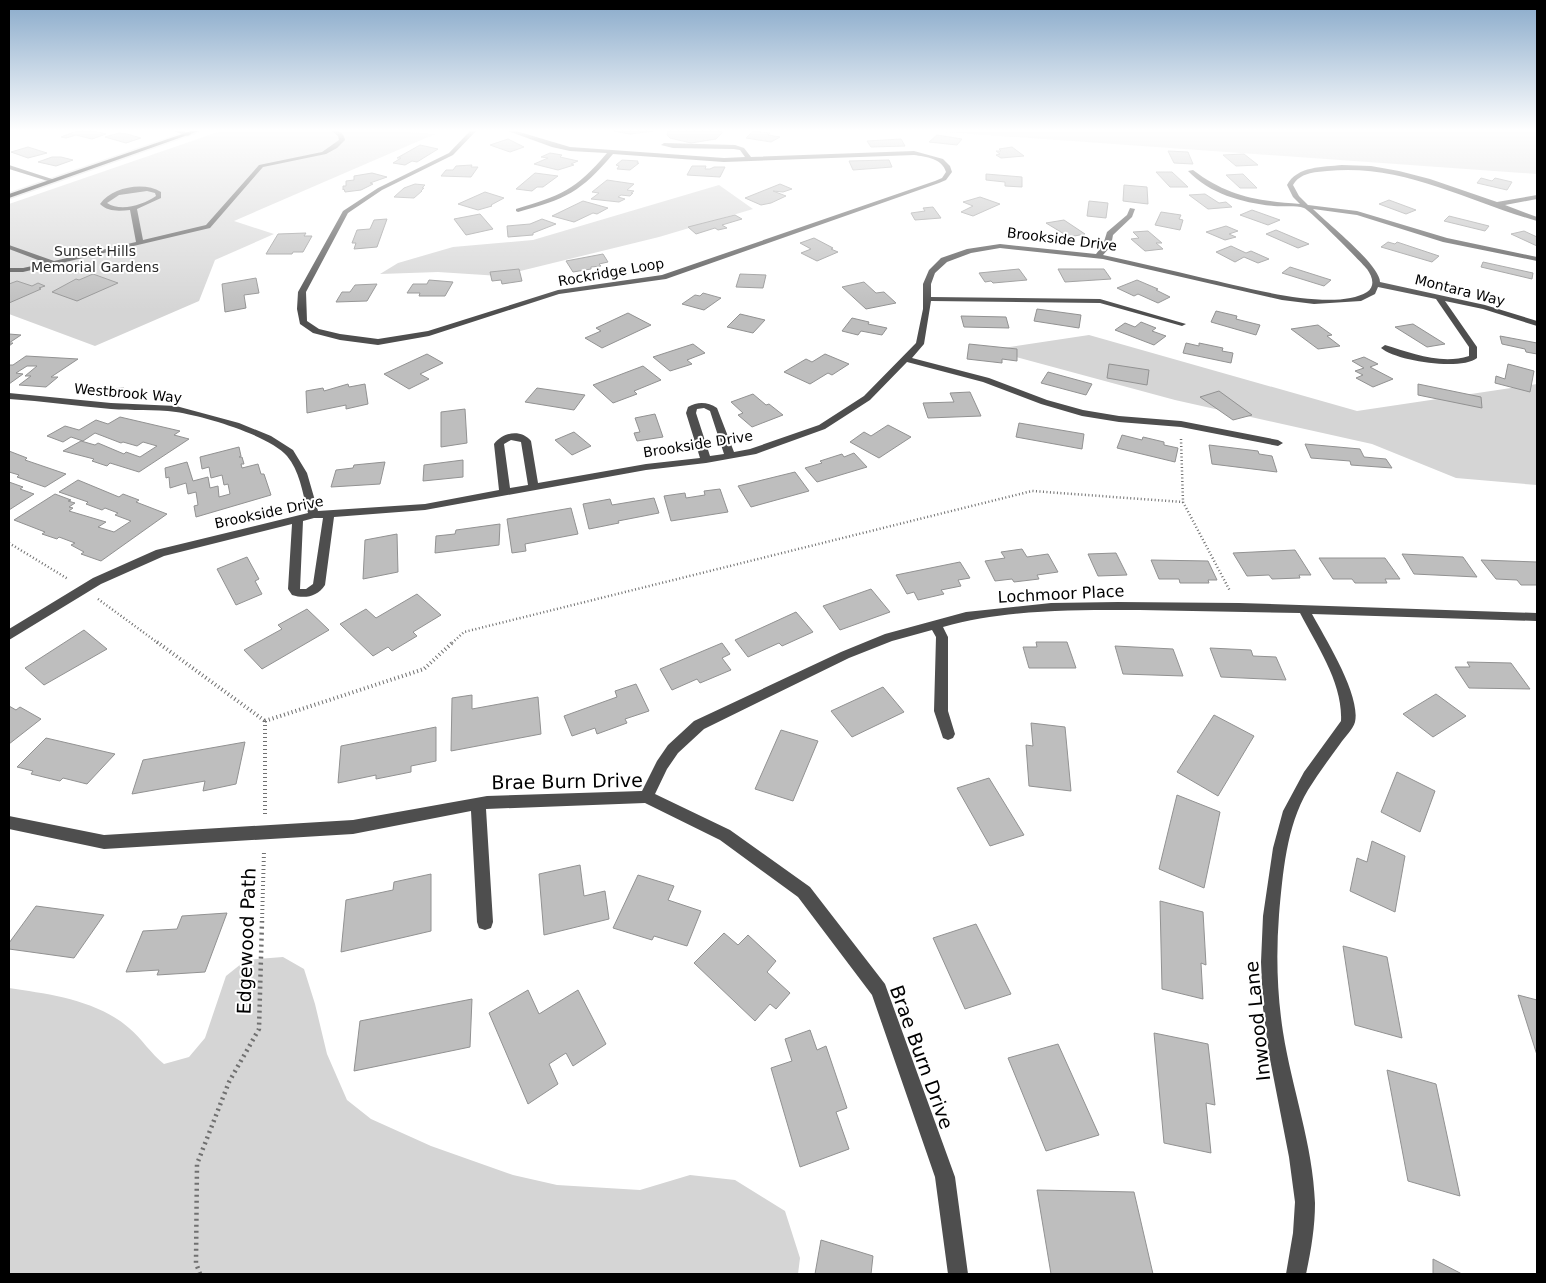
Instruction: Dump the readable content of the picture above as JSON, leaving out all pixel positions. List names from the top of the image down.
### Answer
{
  "streets": {
    "street": [
      "Brookside Drive",
      "Rockridge Loop",
      "Montara Way",
      "Westbrook Way",
      "Lochmoor Place",
      "Brae Burn Drive",
      "Inwood Lane"
    ],
    "path": ["Edgewood Path"]
  },
  "crossings": [
    ["Brookside Drive", "Montara Way"],
    ["Brookside Drive", "Westbrook Way"],
    ["Lochmoor Place", "Brae Burn Drive"],
    ["Lochmoor Place", "Inwood Lane"],
    ["Brae Burn Drive", "Edgewood Path"]
  ],
  "parks": ["Sunset Hills Memorial Gardens"]
}
